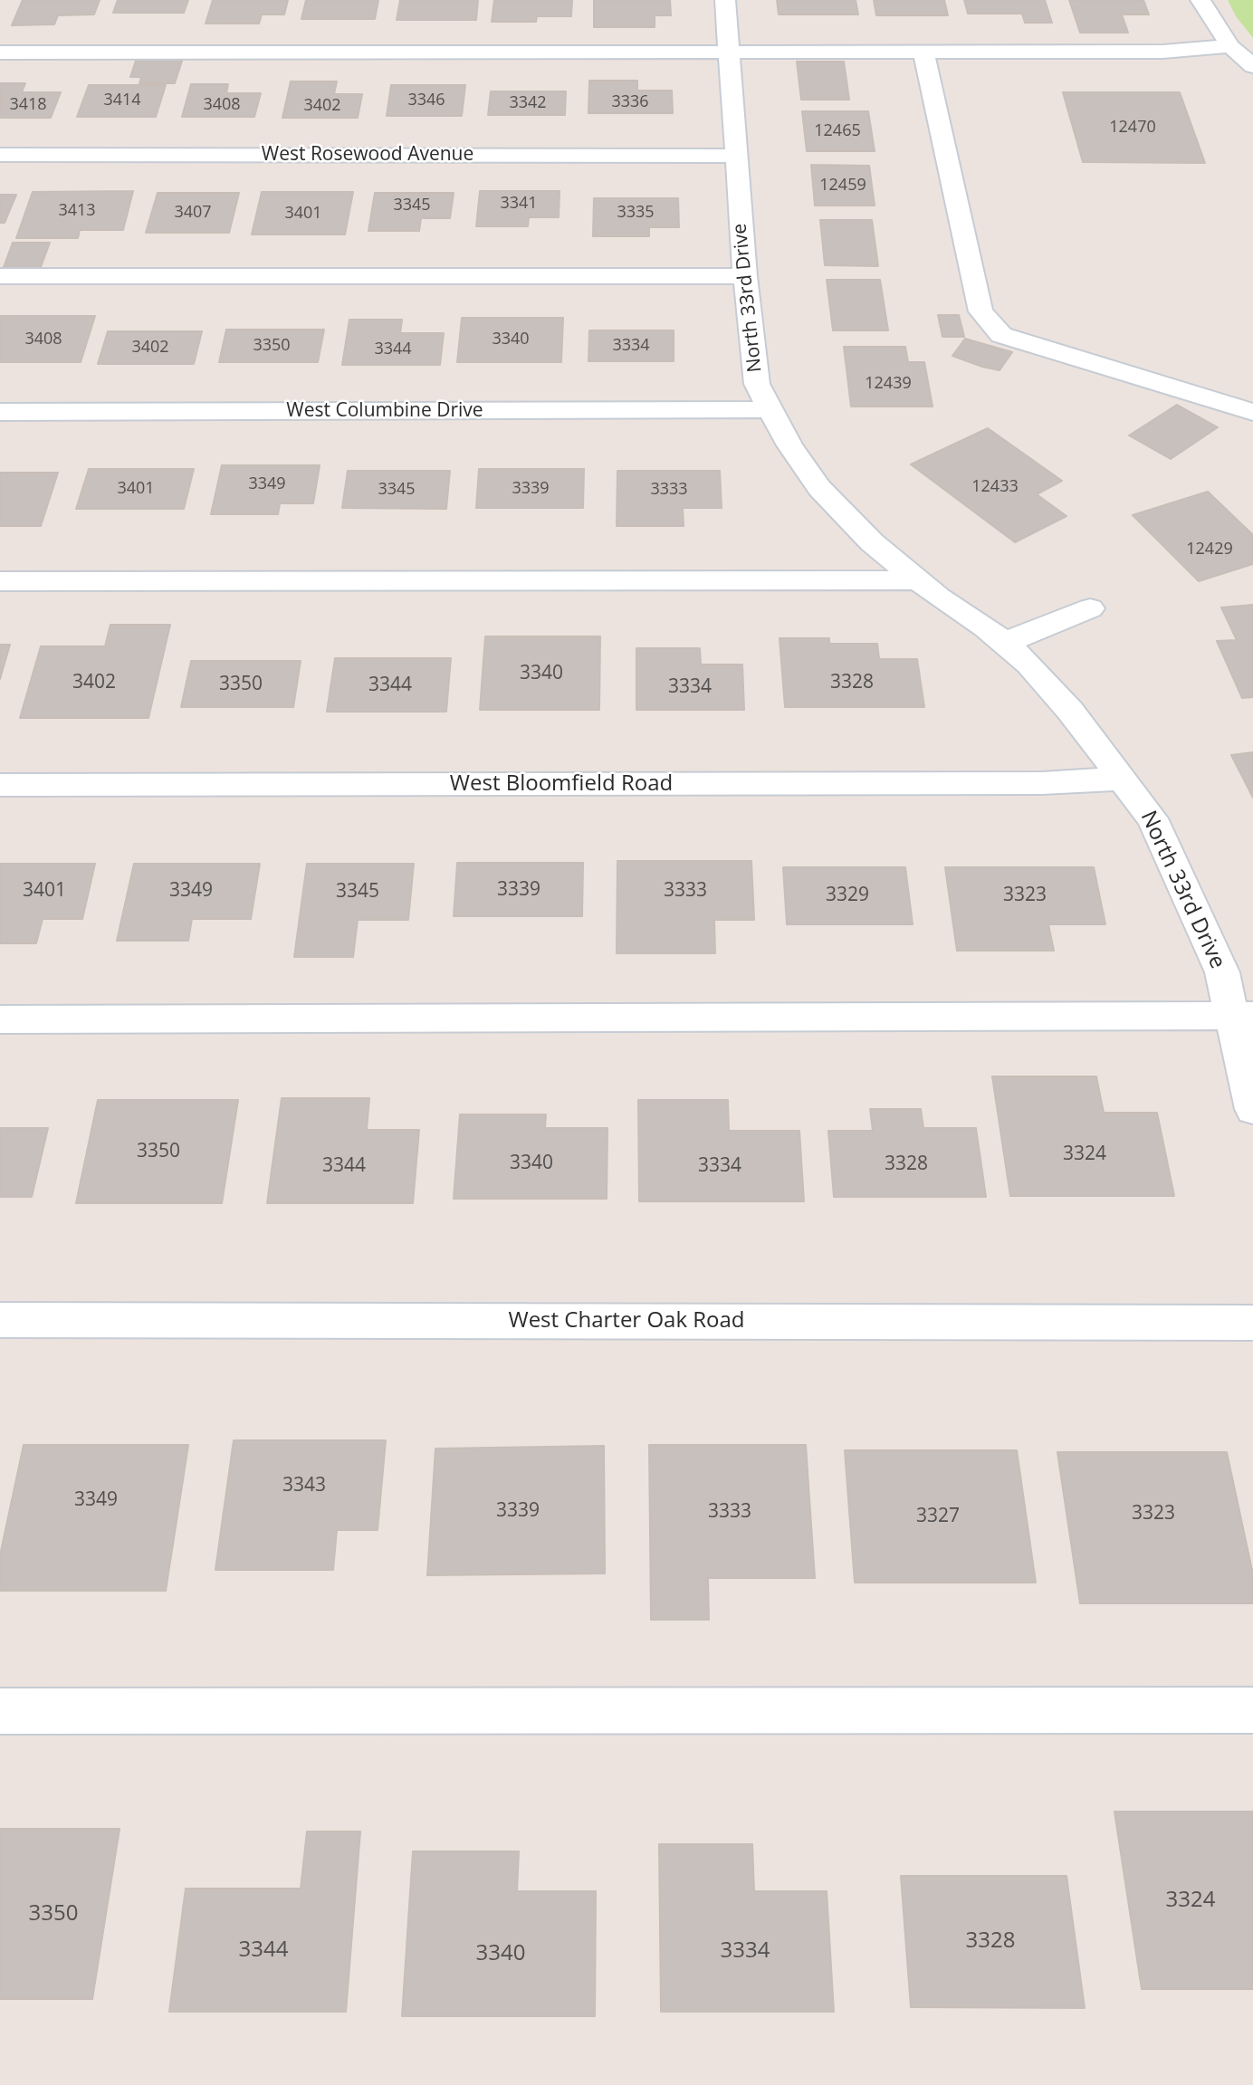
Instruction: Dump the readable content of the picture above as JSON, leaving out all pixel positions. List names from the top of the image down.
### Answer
{
  "streets": {
    "street": [
      "West Rosewood Avenue",
      "North 33rd Drive",
      "West Columbine Drive",
      "West Bloomfield Road",
      "West Charter Oak Road"
    ]
  },
  "crossings": [
    ["West Rosewood Avenue", "North 33rd Drive"],
    ["North 33rd Drive", "West Columbine Drive"],
    ["North 33rd Drive", "West Bloomfield Road"]
  ],
  "house_numbers": [
    "3414",
    "3346",
    "3336",
    "3342",
    "3418",
    "3408",
    "3402",
    "12470",
    "12465",
    "12459",
    "3341",
    "3345",
    "3413",
    "3407",
    "3335",
    "3401",
    "3408",
    "3340",
    "3350",
    "3334",
    "3402",
    "3344",
    "12439",
    "3349",
    "12433",
    "3401",
    "3339",
    "3345",
    "3333",
    "12429",
    "3340",
    "3402",
    "3328",
    "3350",
    "3344",
    "3334",
    "3339",
    "3401",
    "3349",
    "3333",
    "3345",
    "3329",
    "3323",
    "3350",
    "3324",
    "3340",
    "3328",
    "3344",
    "3334",
    "3343",
    "3349",
    "3339",
    "3333",
    "3323",
    "3327",
    "3324",
    "3350",
    "3328",
    "3344",
    "3334",
    "3340"
  ]
}
